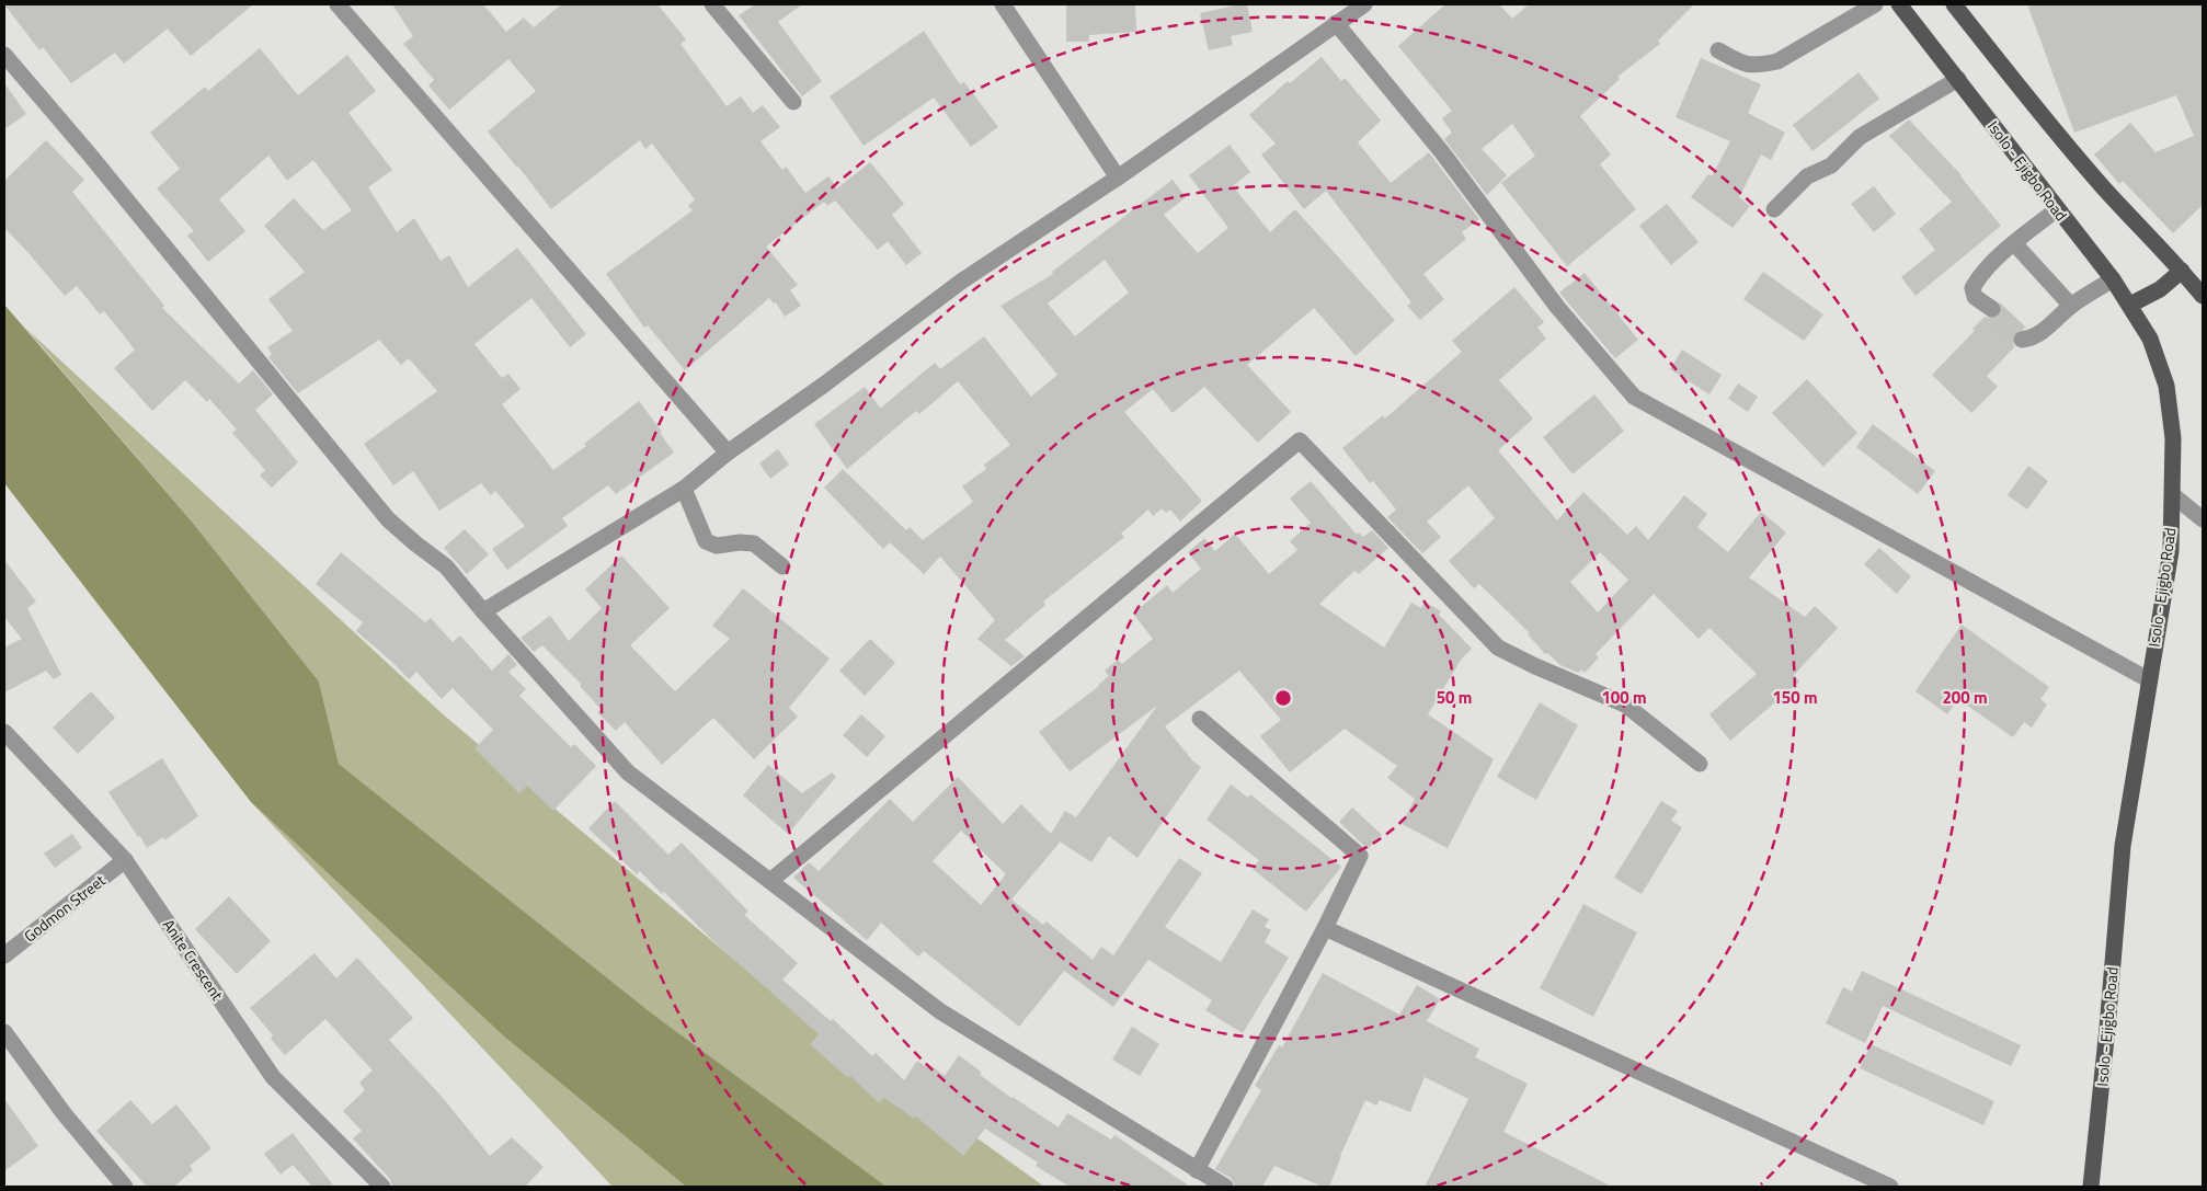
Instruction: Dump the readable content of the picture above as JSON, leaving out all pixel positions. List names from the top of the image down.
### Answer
{
  "streets": {
    "main road": ["Isolo - Ejigbo Road"],
    "street": ["Godmon Street", "Anite Crescent"]
  },
  "crossings": [
    ["Godmon Street", "Anite Crescent"]
  ],
  "rings": [
    "50 m",
    "100 m",
    "150 m",
    "200 m"
  ]
}
